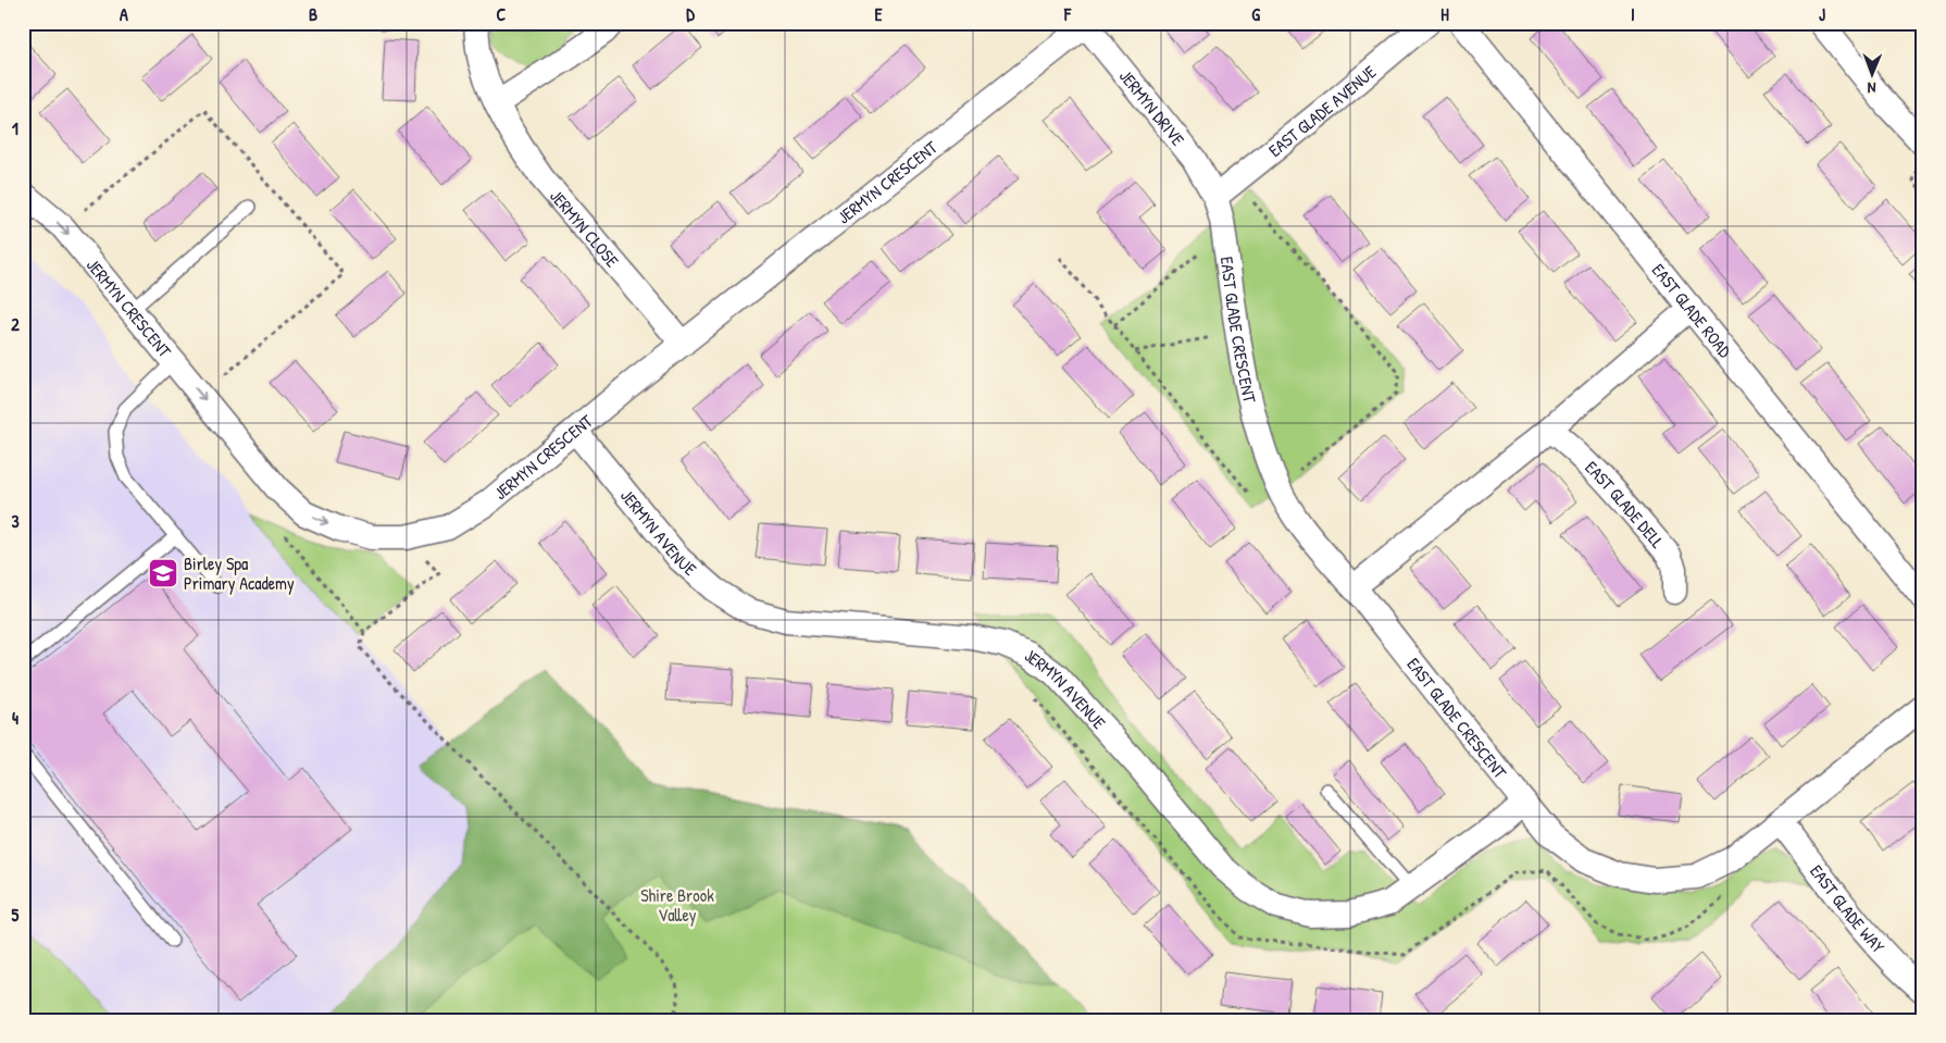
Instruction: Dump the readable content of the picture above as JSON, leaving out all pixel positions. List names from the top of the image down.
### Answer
{
  "streets": {
    "street": [
      "JERMYN DRIVE",
      "EAST GLADE AVENUE",
      "JERMYN CRESCENT",
      "JERMYN CLOSE",
      "EAST GLADE ROAD",
      "EAST GLADE CRESCENT",
      "EAST GLADE DELL",
      "JERMYN AVENUE",
      "EAST GLADE WAY"
    ]
  },
  "crossings": [
    ["JERMYN DRIVE", "EAST GLADE AVENUE"],
    ["JERMYN DRIVE", "JERMYN CRESCENT"],
    ["JERMYN DRIVE", "EAST GLADE CRESCENT"],
    ["EAST GLADE AVENUE", "EAST GLADE CRESCENT"],
    ["JERMYN CRESCENT", "JERMYN CLOSE"],
    ["JERMYN CRESCENT", "JERMYN AVENUE"],
    ["EAST GLADE CRESCENT", "JERMYN AVENUE"],
    ["EAST GLADE CRESCENT", "EAST GLADE WAY"]
  ],
  "parks": ["Shire Brook Valley"],
  "places": {
    "school or university": ["Birley Spa Primary Academy"]
  },
  "north": "bottom",
  "grid": {
    "columns": [
      "A",
      "B",
      "C",
      "D",
      "E",
      "F",
      "G",
      "H",
      "I",
      "J"
    ],
    "rows": [
      "1",
      "2",
      "3",
      "4",
      "5"
    ]
  }
}
